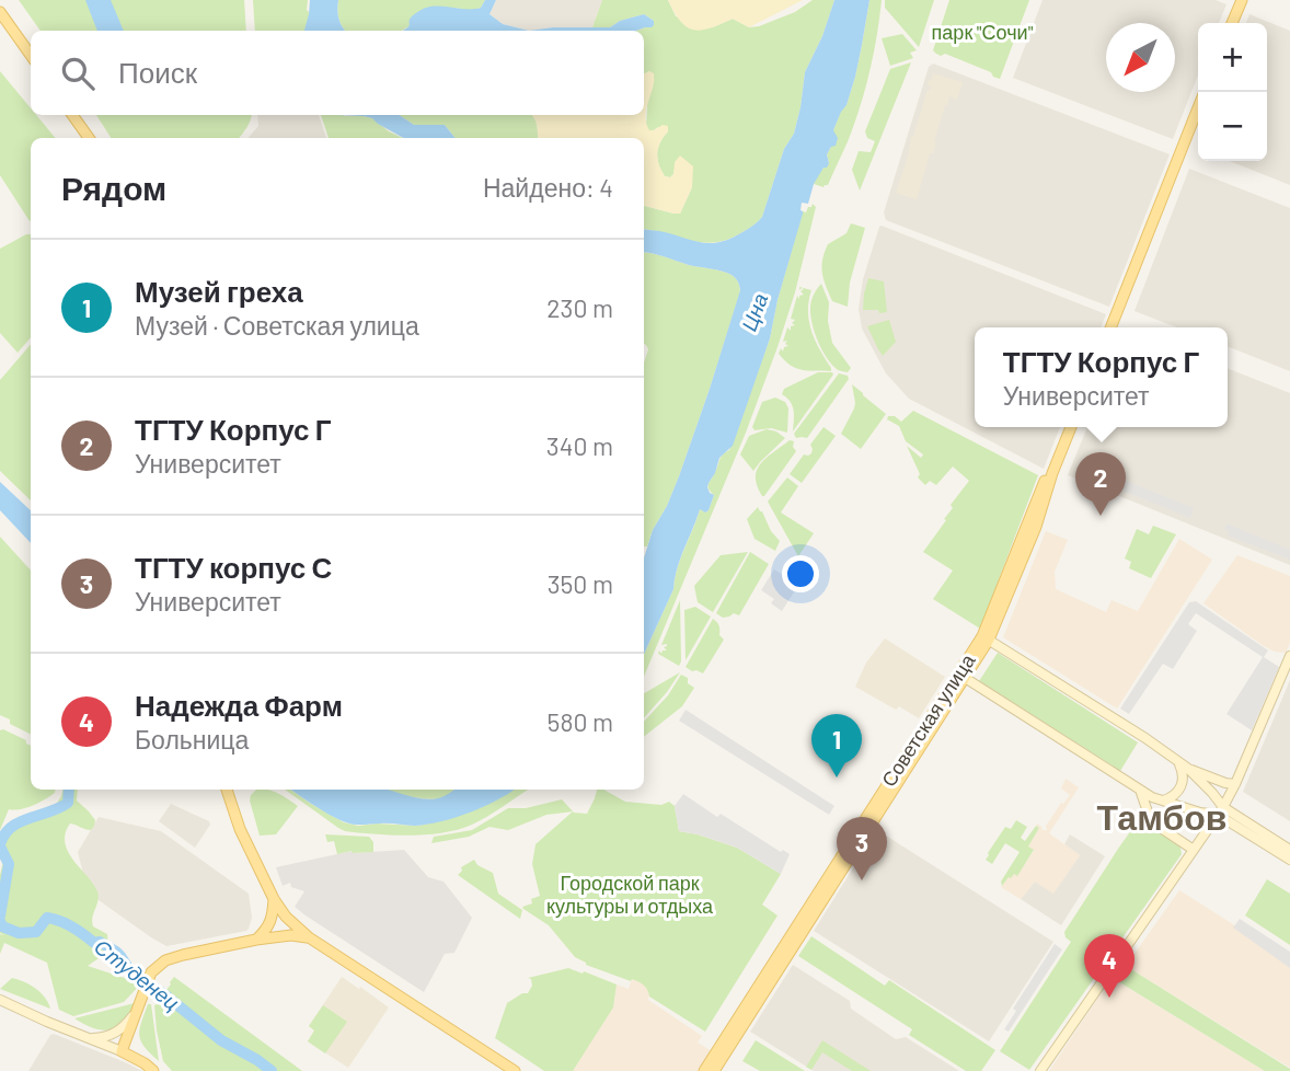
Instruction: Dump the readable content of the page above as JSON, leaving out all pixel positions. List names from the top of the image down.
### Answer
{
  "streets": {
    "main road": ["Советская улица"]
  },
  "districts": ["Тамбов"],
  "water": ["Цна", "Студенец"],
  "parks": ["парк \"Сочи\"", "Городской парк культуры и отдыха"],
  "north": "bottom left",
  "page": {
    "map_buttons": ["+", "−"],
    "search": "Поиск",
    "heading": ["Рядом", "Найдено: 4"],
    "list": [
      {
        "mark": "1",
        "name": "Музей греха",
        "note": "Музей · Советская улица",
        "value": "230 m"
      },
      {
        "mark": "2",
        "name": "ТГТУ Корпус Г",
        "note": "Университет",
        "value": "340 m"
      },
      {
        "mark": "3",
        "name": "ТГТУ корпус С",
        "note": "Университет",
        "value": "350 m"
      },
      {
        "mark": "4",
        "name": "Надежда Фарм",
        "note": "Больница",
        "value": "580 m"
      }
    ],
    "popup": ["ТГТУ Корпус Г", "Университет"],
    "pins": [
      "2",
      "1",
      "3",
      "4"
    ]
  }
}
